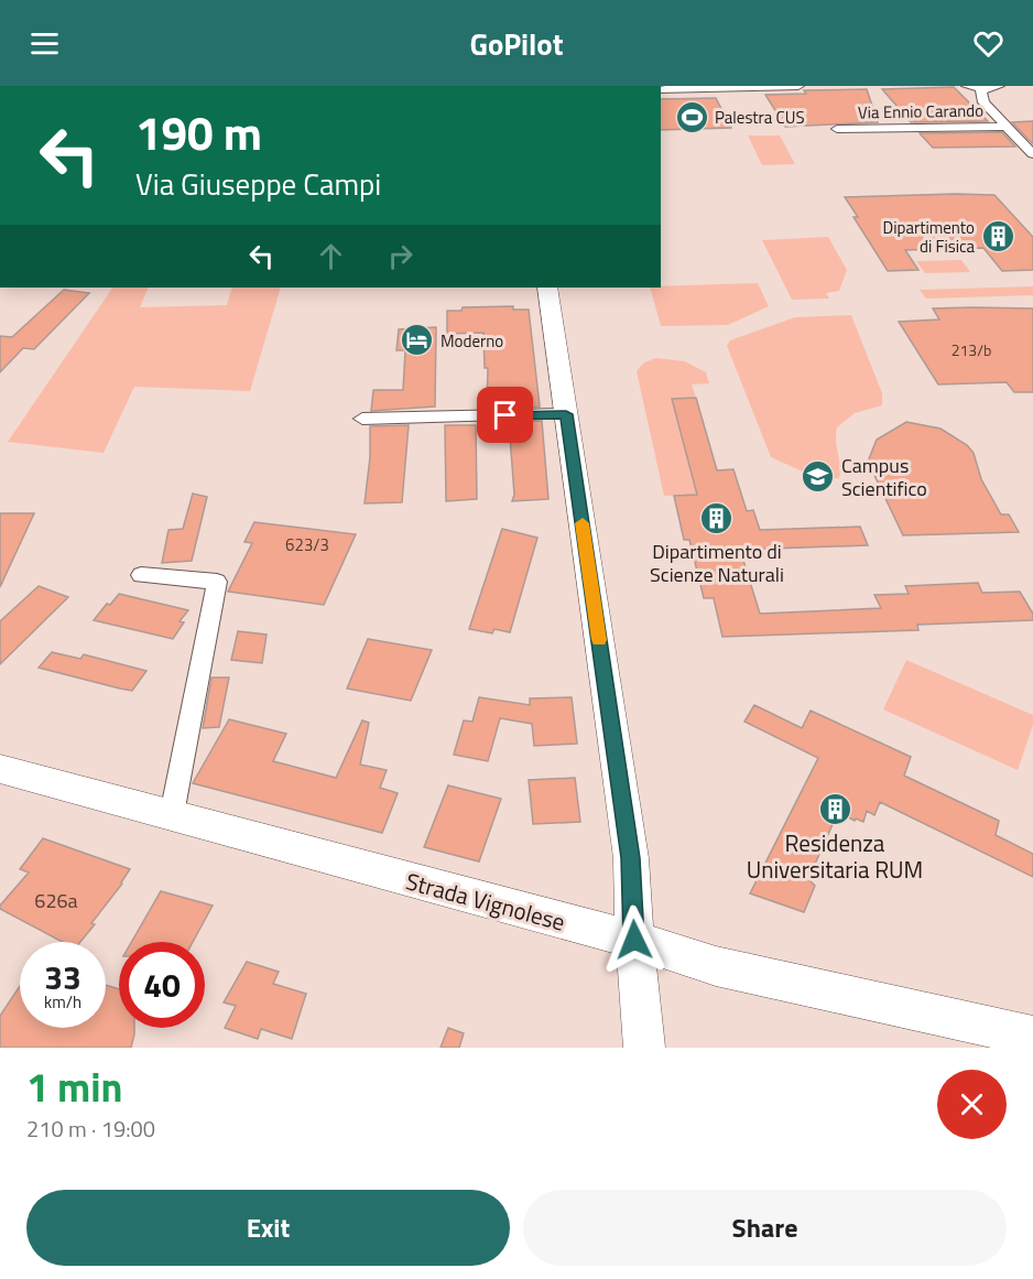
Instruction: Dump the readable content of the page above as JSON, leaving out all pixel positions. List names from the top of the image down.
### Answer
{
  "streets": {
    "street": ["Via Ennio Carando", "Strada Vignolese"]
  },
  "places": {
    "sports": ["Palestra CUS"],
    "building": ["Dipartimento di Fisica", "Dipartimento di Scienze Naturali", "Residenza Universitaria RUM"],
    "hotel": ["Moderno"],
    "school or university": ["Campus Scientifico"]
  },
  "house_numbers": ["213/b", "623/3", "626a"],
  "page": {
    "header": "GoPilot",
    "turn": ["190 m", "Via Giuseppe Campi"],
    "speed": "33 km/h",
    "limit": "40",
    "heading": ["1 min", "210 m · 19:00"],
    "buttons": ["Exit", "Share"]
  }
}
